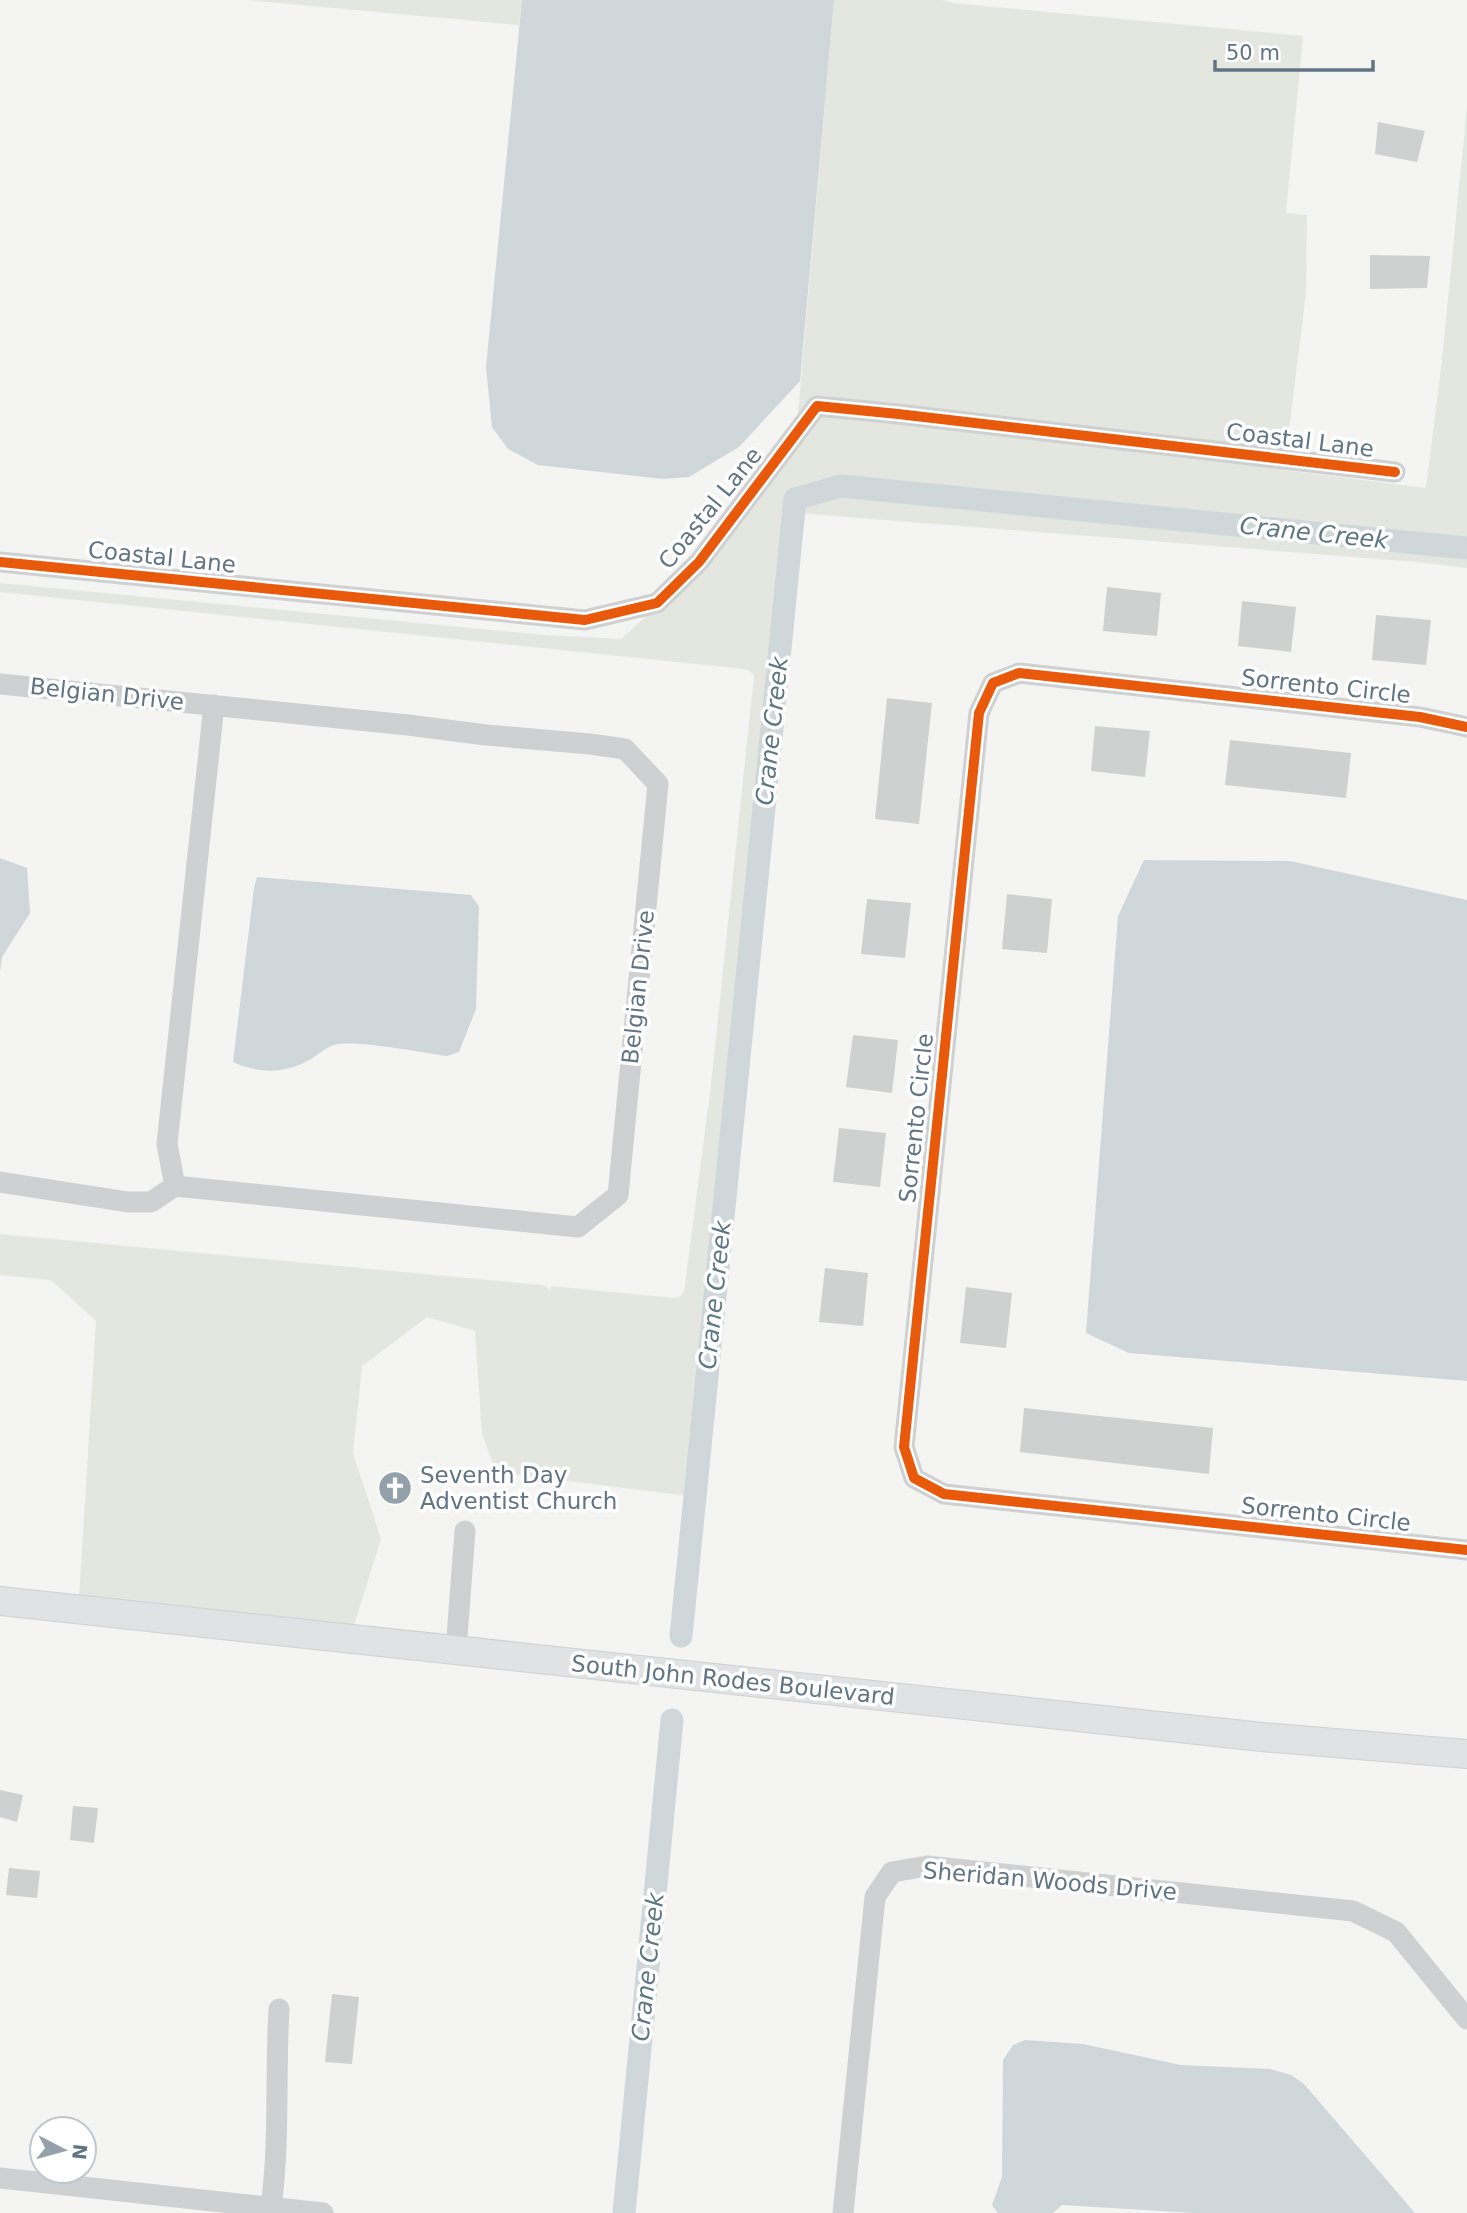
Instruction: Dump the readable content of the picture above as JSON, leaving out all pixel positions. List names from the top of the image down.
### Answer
{
  "streets": {
    "main road": ["South John Rodes Boulevard"],
    "street": [
      "Coastal Lane",
      "Sorrento Circle",
      "Belgian Drive",
      "Sheridan Woods Drive"
    ]
  },
  "water": ["Crane Creek"],
  "places": {
    "church": ["Seventh Day Adventist Church"]
  },
  "scale_bar": "50 m",
  "north": "right"
}
